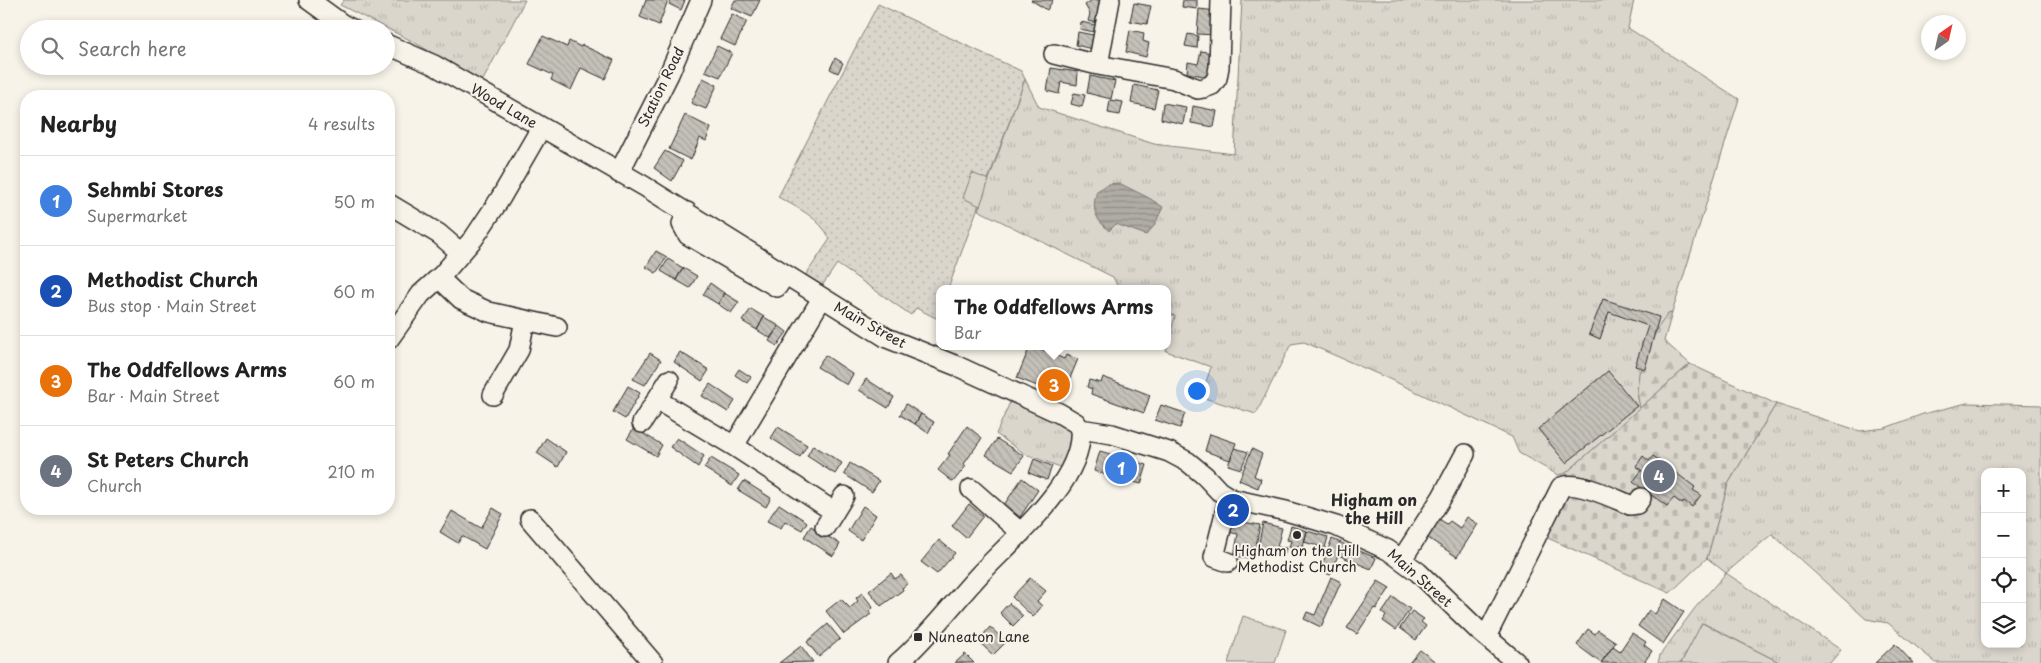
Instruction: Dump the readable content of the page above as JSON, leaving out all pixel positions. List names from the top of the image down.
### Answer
{
  "streets": {
    "street": ["Station Road", "Wood Lane", "Main Street"]
  },
  "crossings": [
    ["Station Road", "Wood Lane"],
    ["Station Road", "Main Street"],
    ["Wood Lane", "Main Street"]
  ],
  "districts": ["Higham on the Hill"],
  "places": {
    "other": ["Higham on the Hill Methodist Church"],
    "transit": ["Nuneaton Lane"]
  },
  "north": "top right",
  "page": {
    "search": "Search here",
    "heading": ["Nearby", "4 results"],
    "list": [
      {
        "mark": "1",
        "name": "Sehmbi Stores",
        "note": "Supermarket",
        "value": "50 m"
      },
      {
        "mark": "2",
        "name": "Methodist Church",
        "note": "Bus stop · Main Street",
        "value": "60 m"
      },
      {
        "mark": "3",
        "name": "The Oddfellows Arms",
        "note": "Bar · Main Street",
        "value": "60 m"
      },
      {
        "mark": "4",
        "name": "St Peters Church",
        "note": "Church",
        "value": "210 m"
      }
    ],
    "popup": ["The Oddfellows Arms", "Bar"],
    "pins": [
      "3",
      "1",
      "4",
      "2"
    ],
    "map_buttons": ["+", "−"]
  }
}
